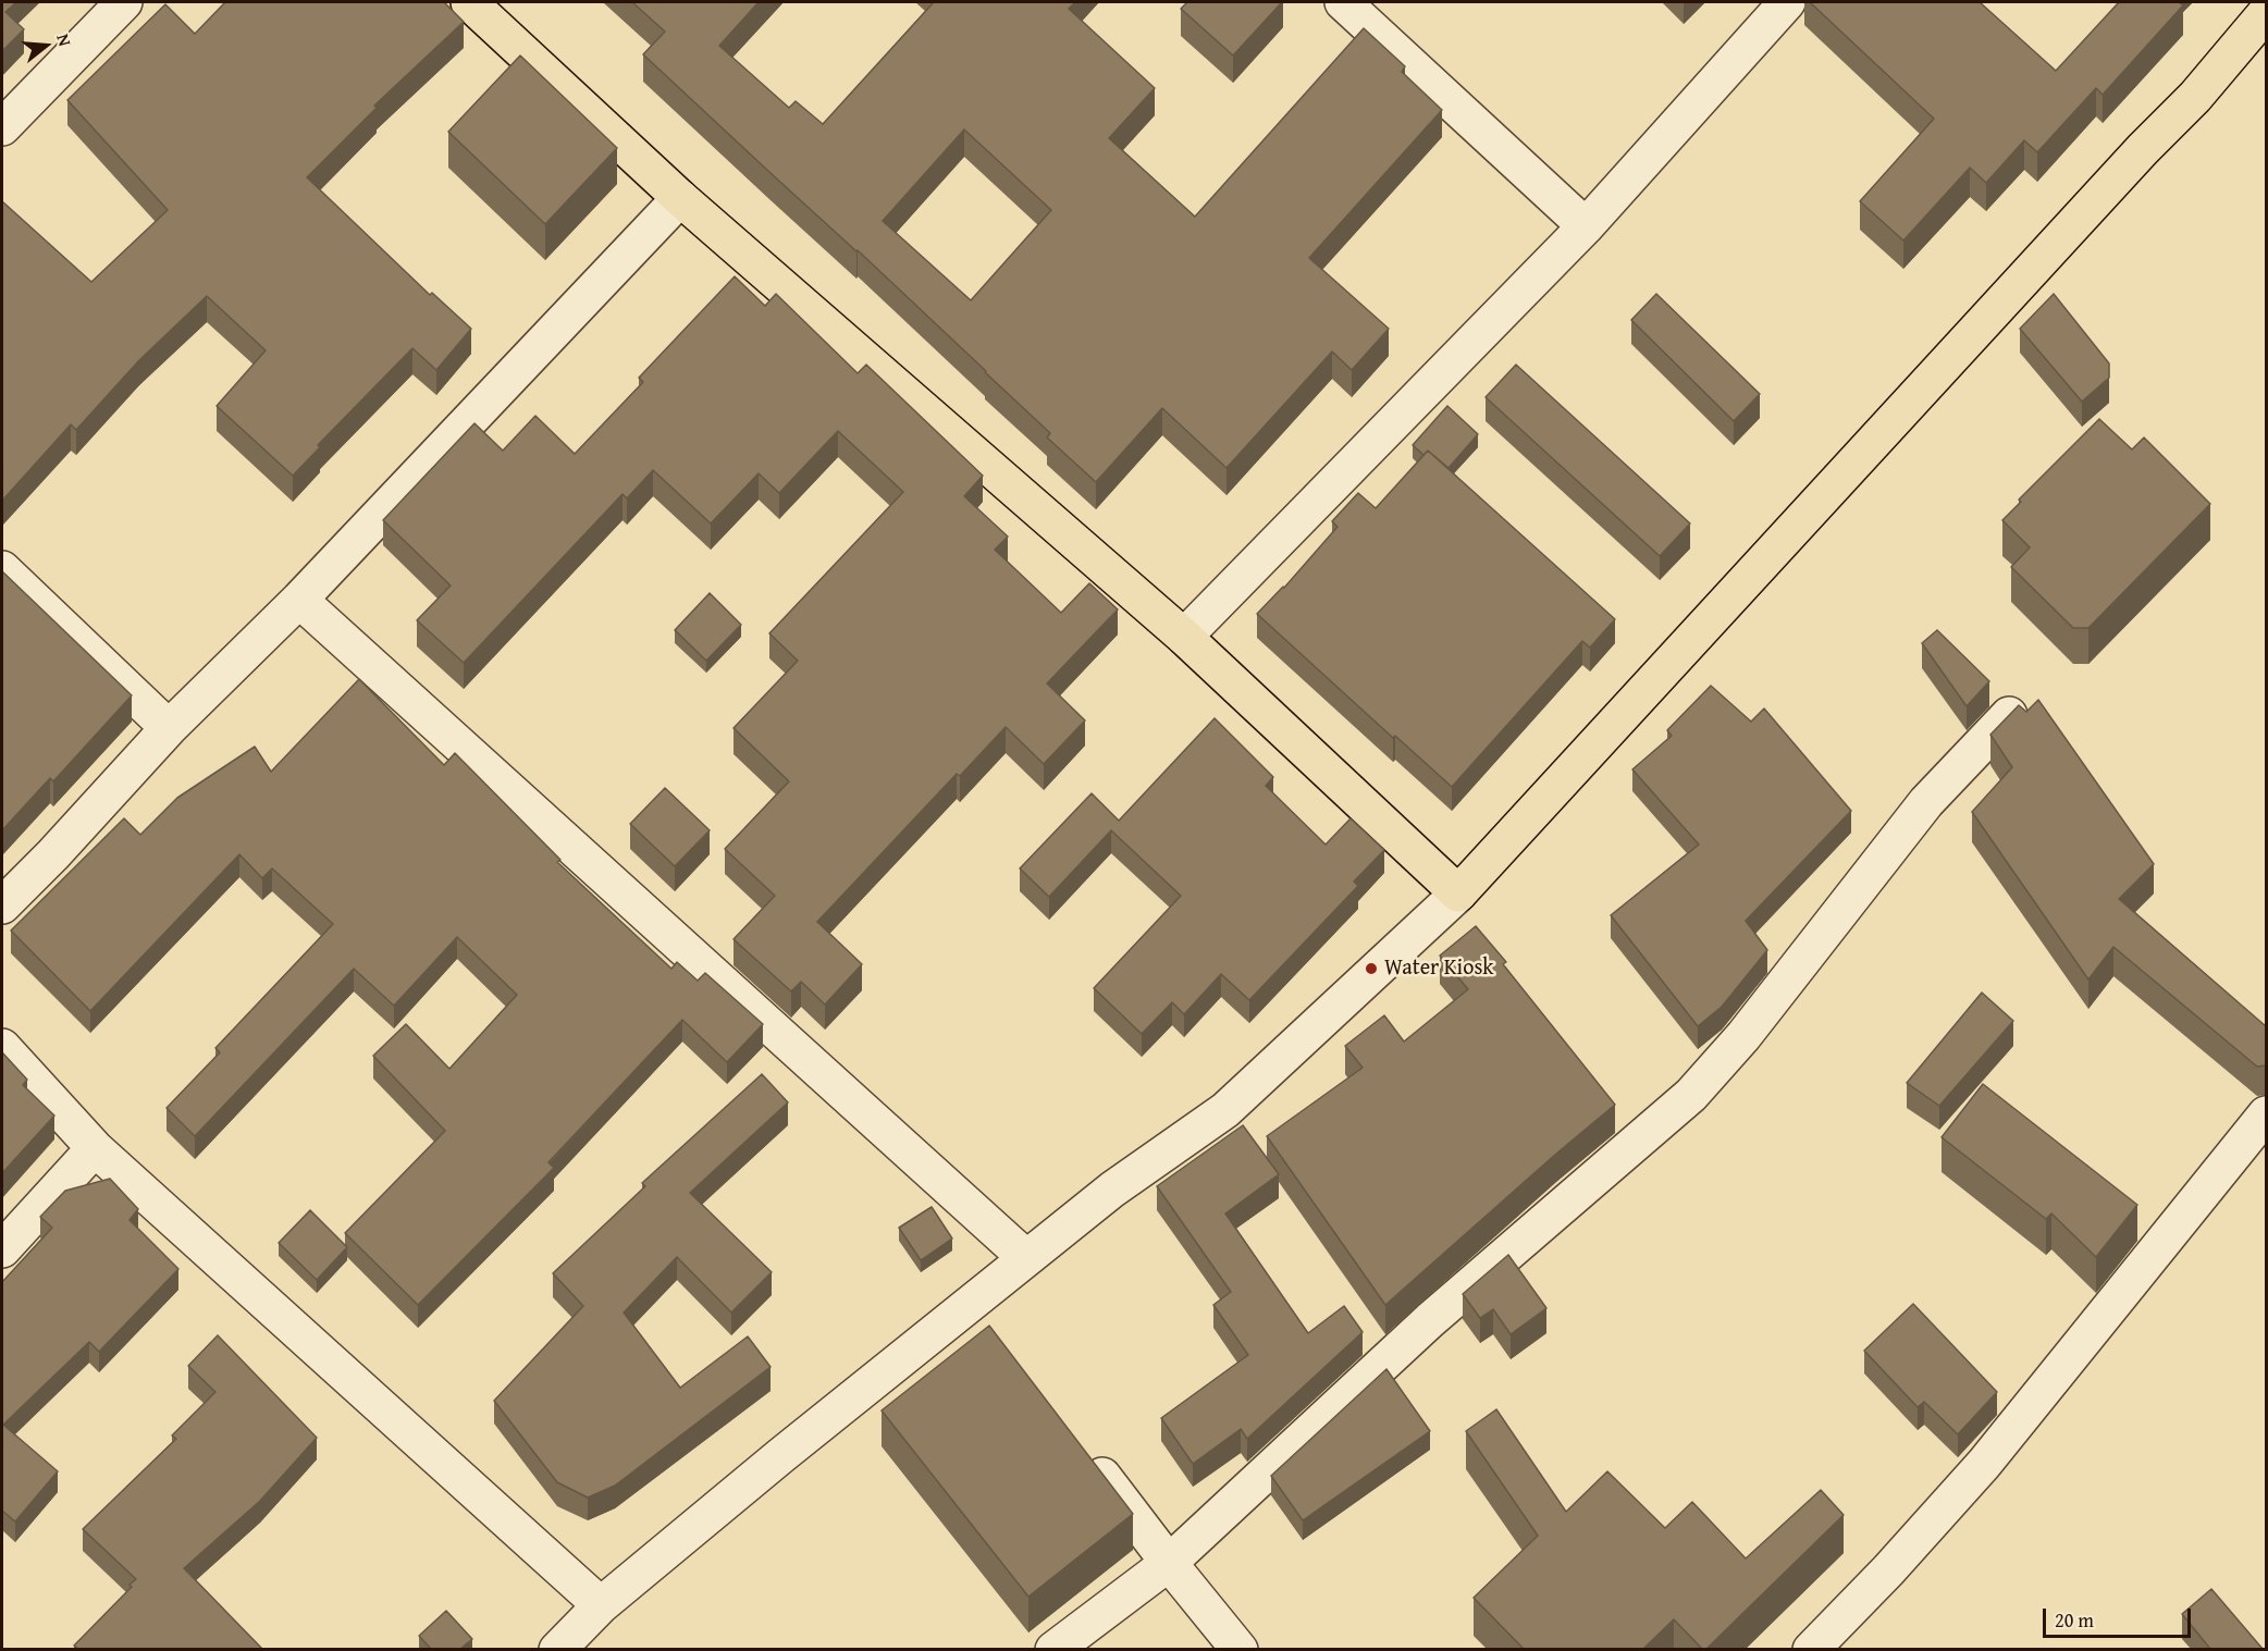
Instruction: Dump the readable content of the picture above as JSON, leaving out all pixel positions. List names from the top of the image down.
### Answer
{
  "places": ["Water Kiosk"],
  "scale_bar": "20 m",
  "north": "right"
}
